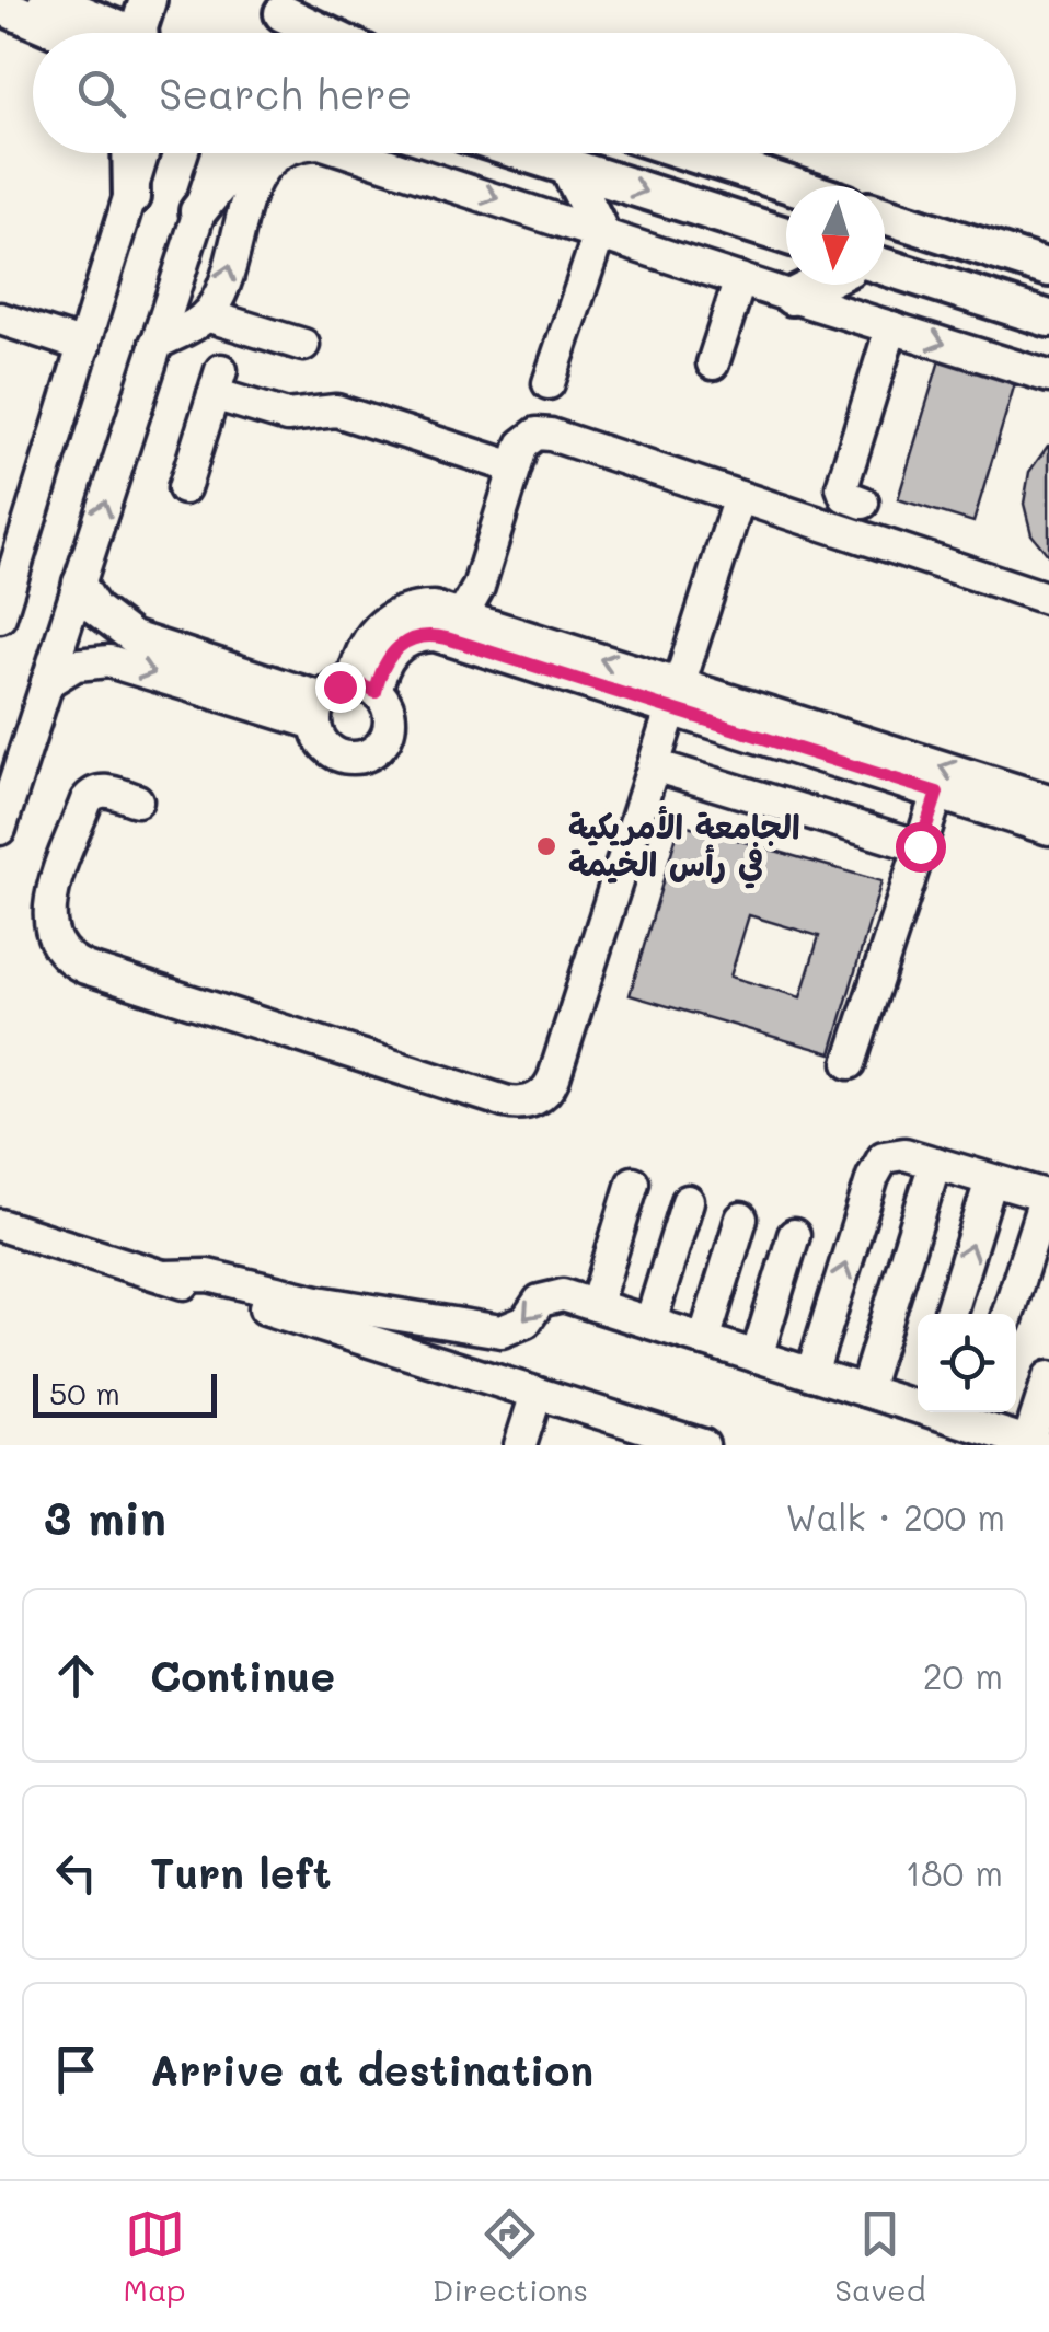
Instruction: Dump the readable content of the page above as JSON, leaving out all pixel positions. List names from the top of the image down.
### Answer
{
  "places": ["الجامعة الأمريكية في رأس الخيمة"],
  "scale_bar": "50 m",
  "north": "bottom",
  "page": {
    "search": "Search here",
    "scale": "50 m",
    "heading": ["3 min", "Walk · 200 m"],
    "list": [
      ["Continue", "20 m"],
      ["Turn left", "180 m"],
      "Arrive at destination"
    ],
    "nav": ["Map", "Directions", "Saved"]
  }
}
